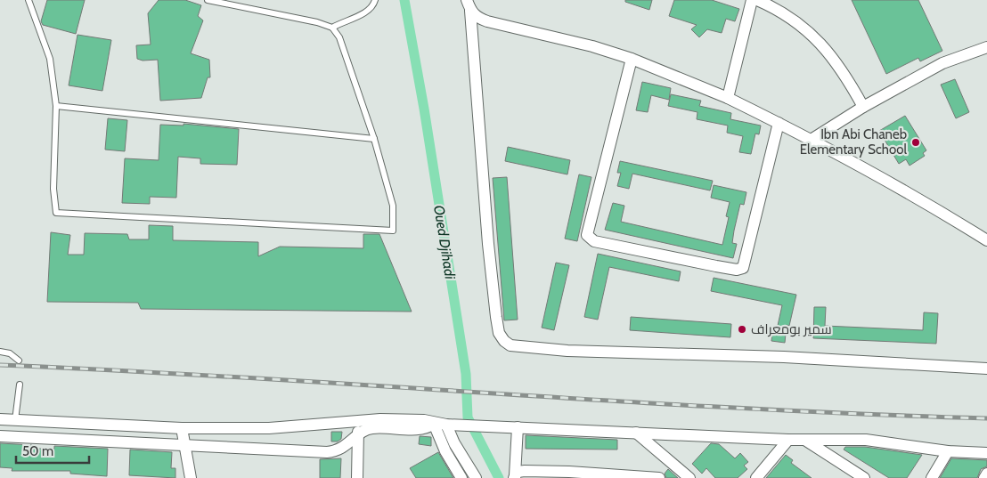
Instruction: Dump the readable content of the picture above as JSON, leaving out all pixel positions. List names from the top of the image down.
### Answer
{
  "water": ["Oued Djihadi"],
  "places": ["Ibn Abi Chaneb Elementary School", "سمير بومعراف"],
  "scale_bar": "50 m"
}
